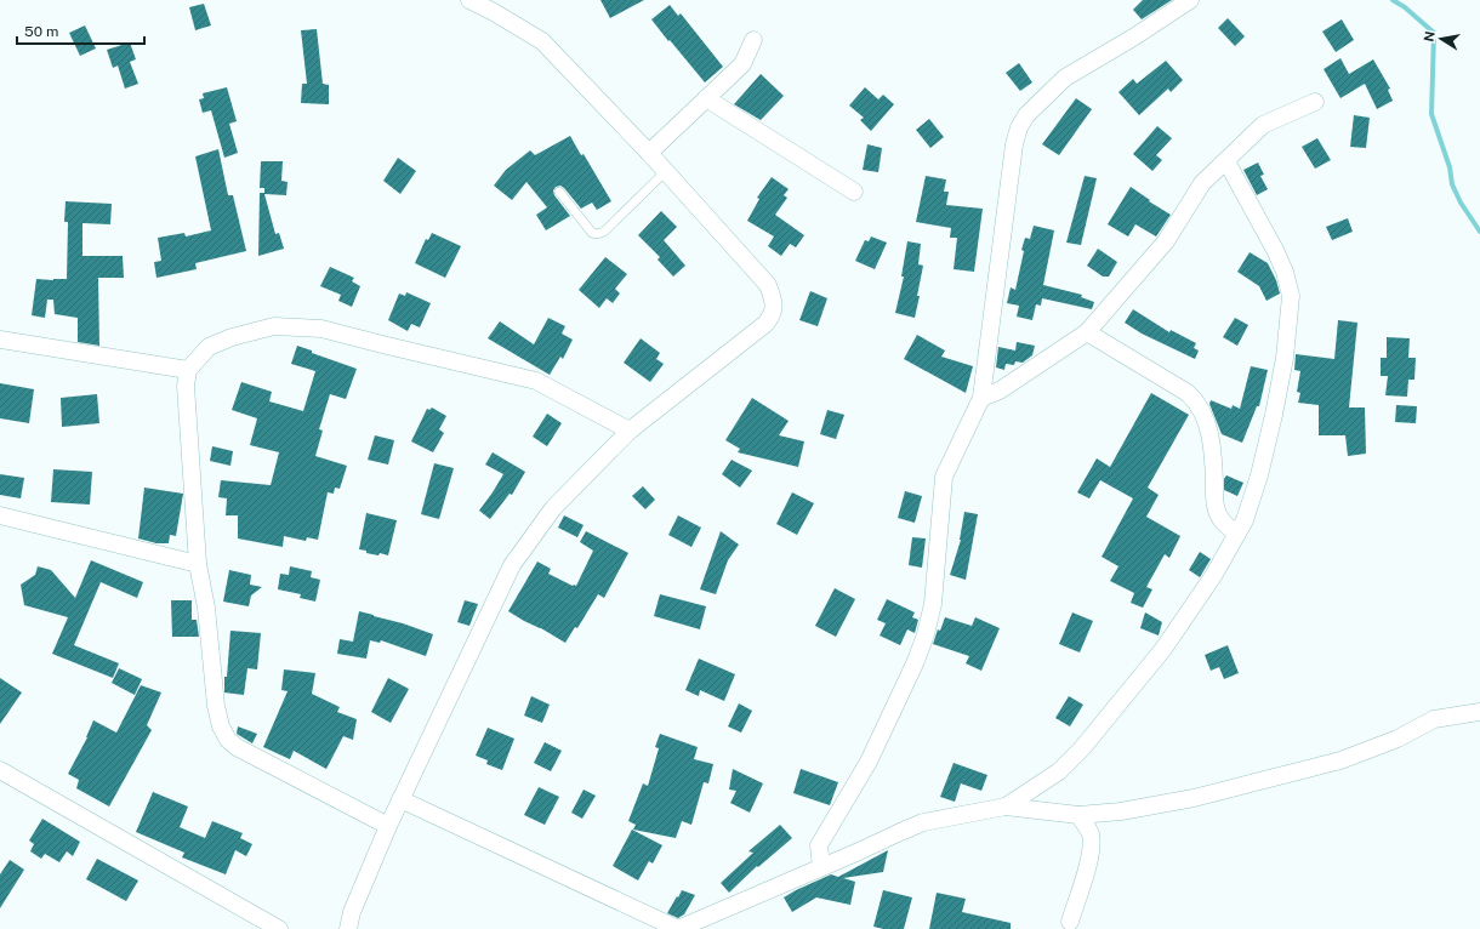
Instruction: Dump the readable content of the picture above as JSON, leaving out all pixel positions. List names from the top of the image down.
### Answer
{
  "scale_bar": "50 m",
  "north": "left"
}
